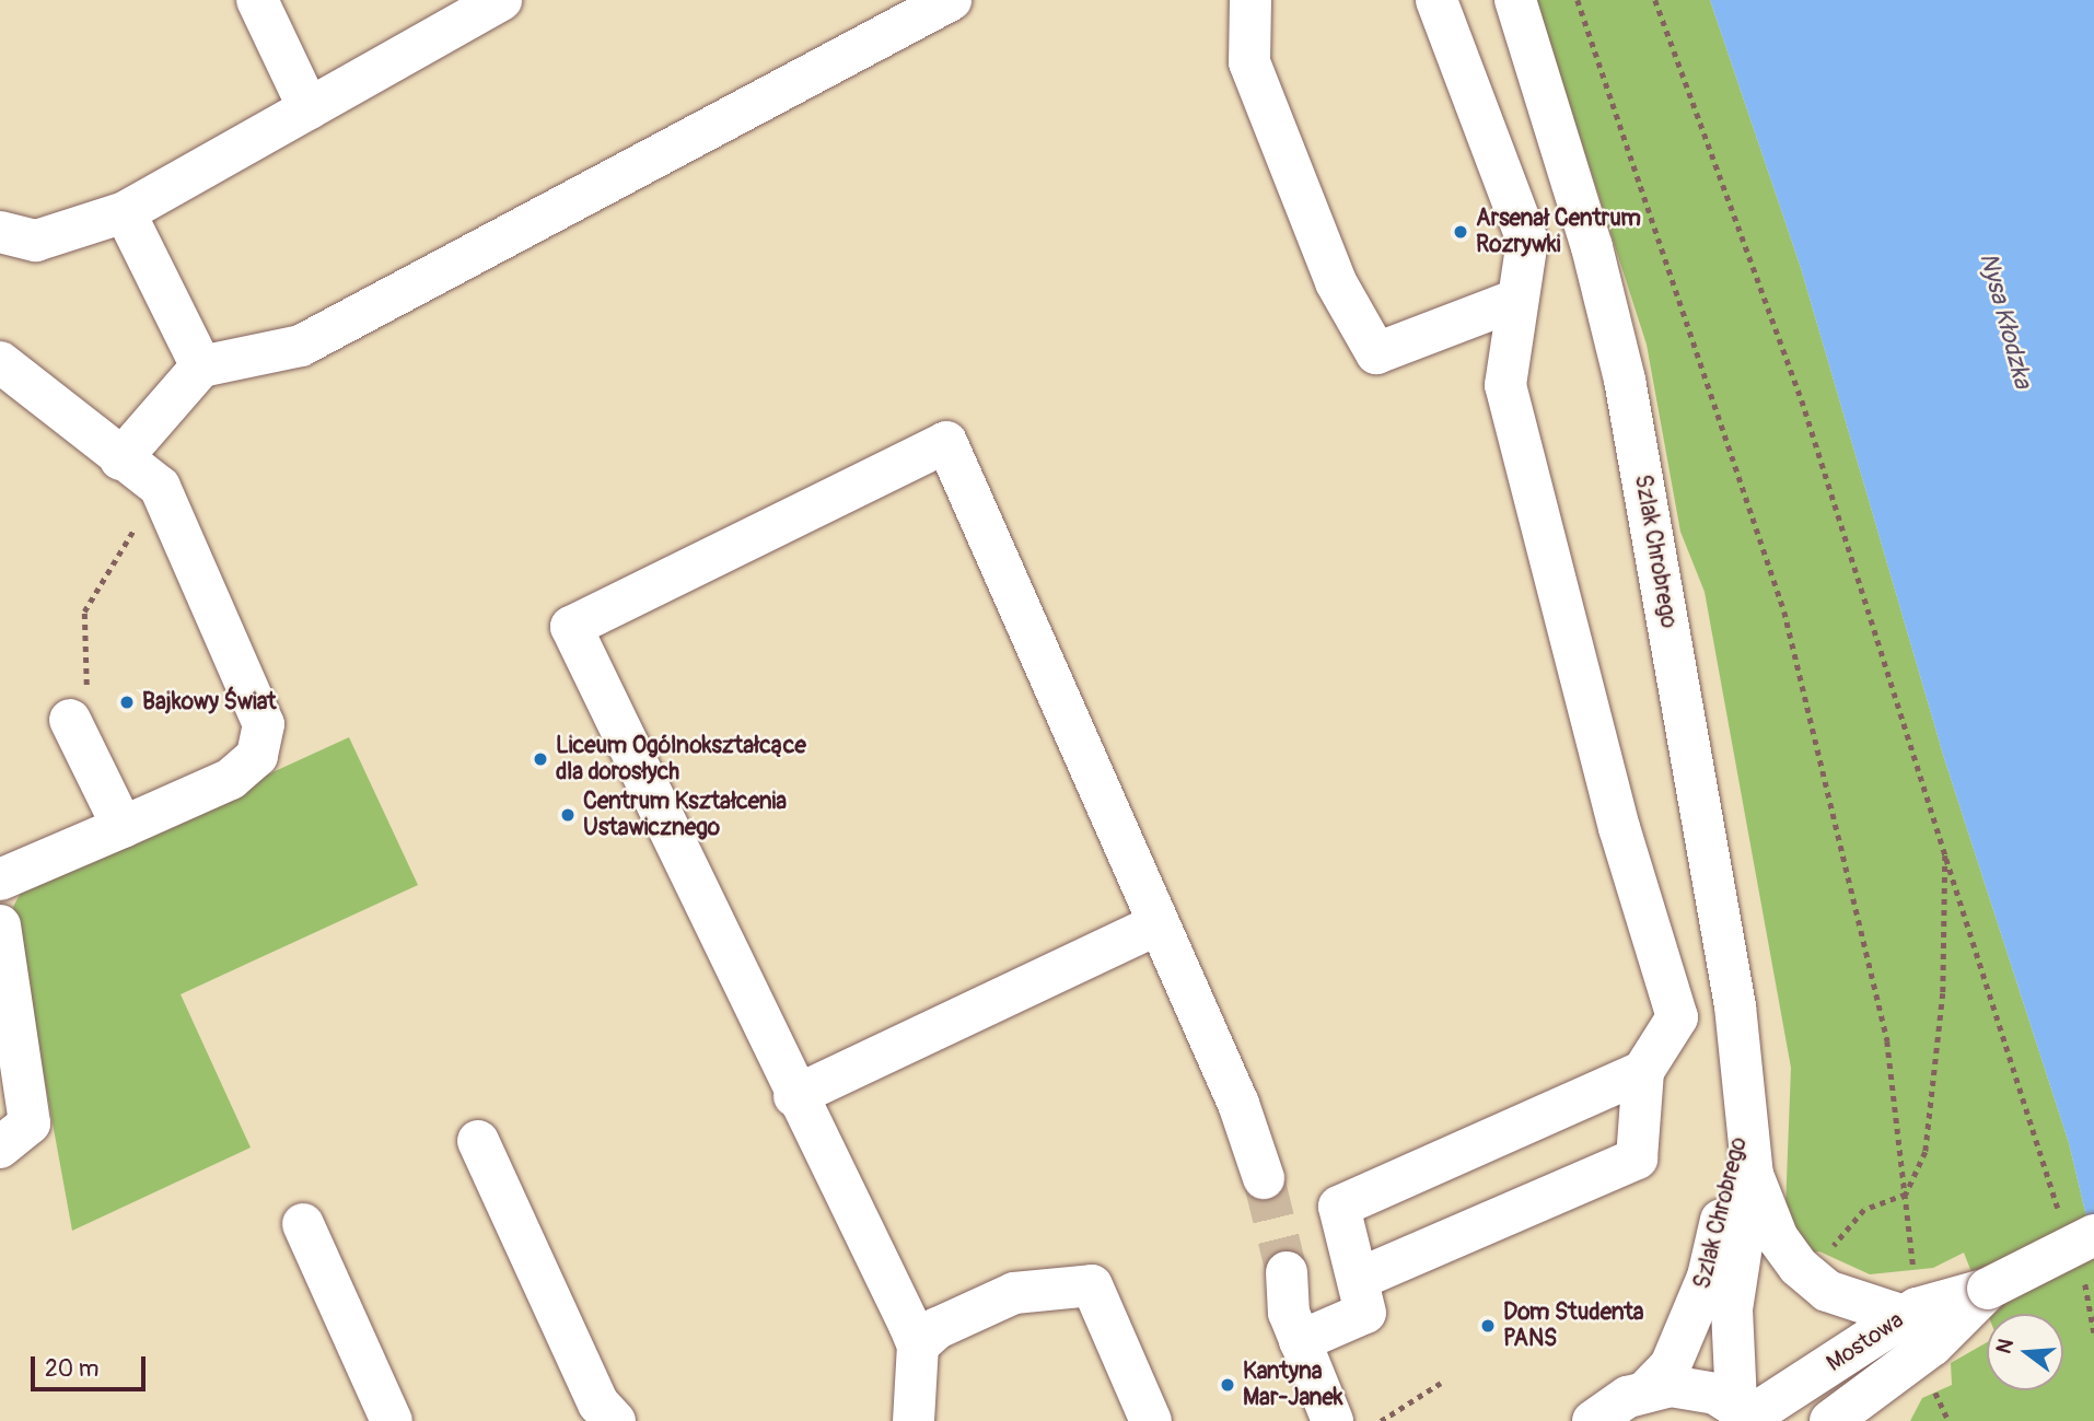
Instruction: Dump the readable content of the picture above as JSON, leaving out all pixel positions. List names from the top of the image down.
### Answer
{
  "streets": {
    "main road": ["Szlak Chrobrego", "Mostowa"]
  },
  "crossings": [
    ["Szlak Chrobrego", "Mostowa"]
  ],
  "water": ["Nysa Kłodzka"],
  "places": [
    "Arsenał Centrum Rozrywki",
    "Bajkowy Świat",
    "Liceum Ogólnokształcące dla dorosłych",
    "Centrum Kształcenia Ustawicznego",
    "Dom Studenta PANS",
    "Kantyna Mar-Janek"
  ],
  "scale_bar": "20 m",
  "north": "left"
}
